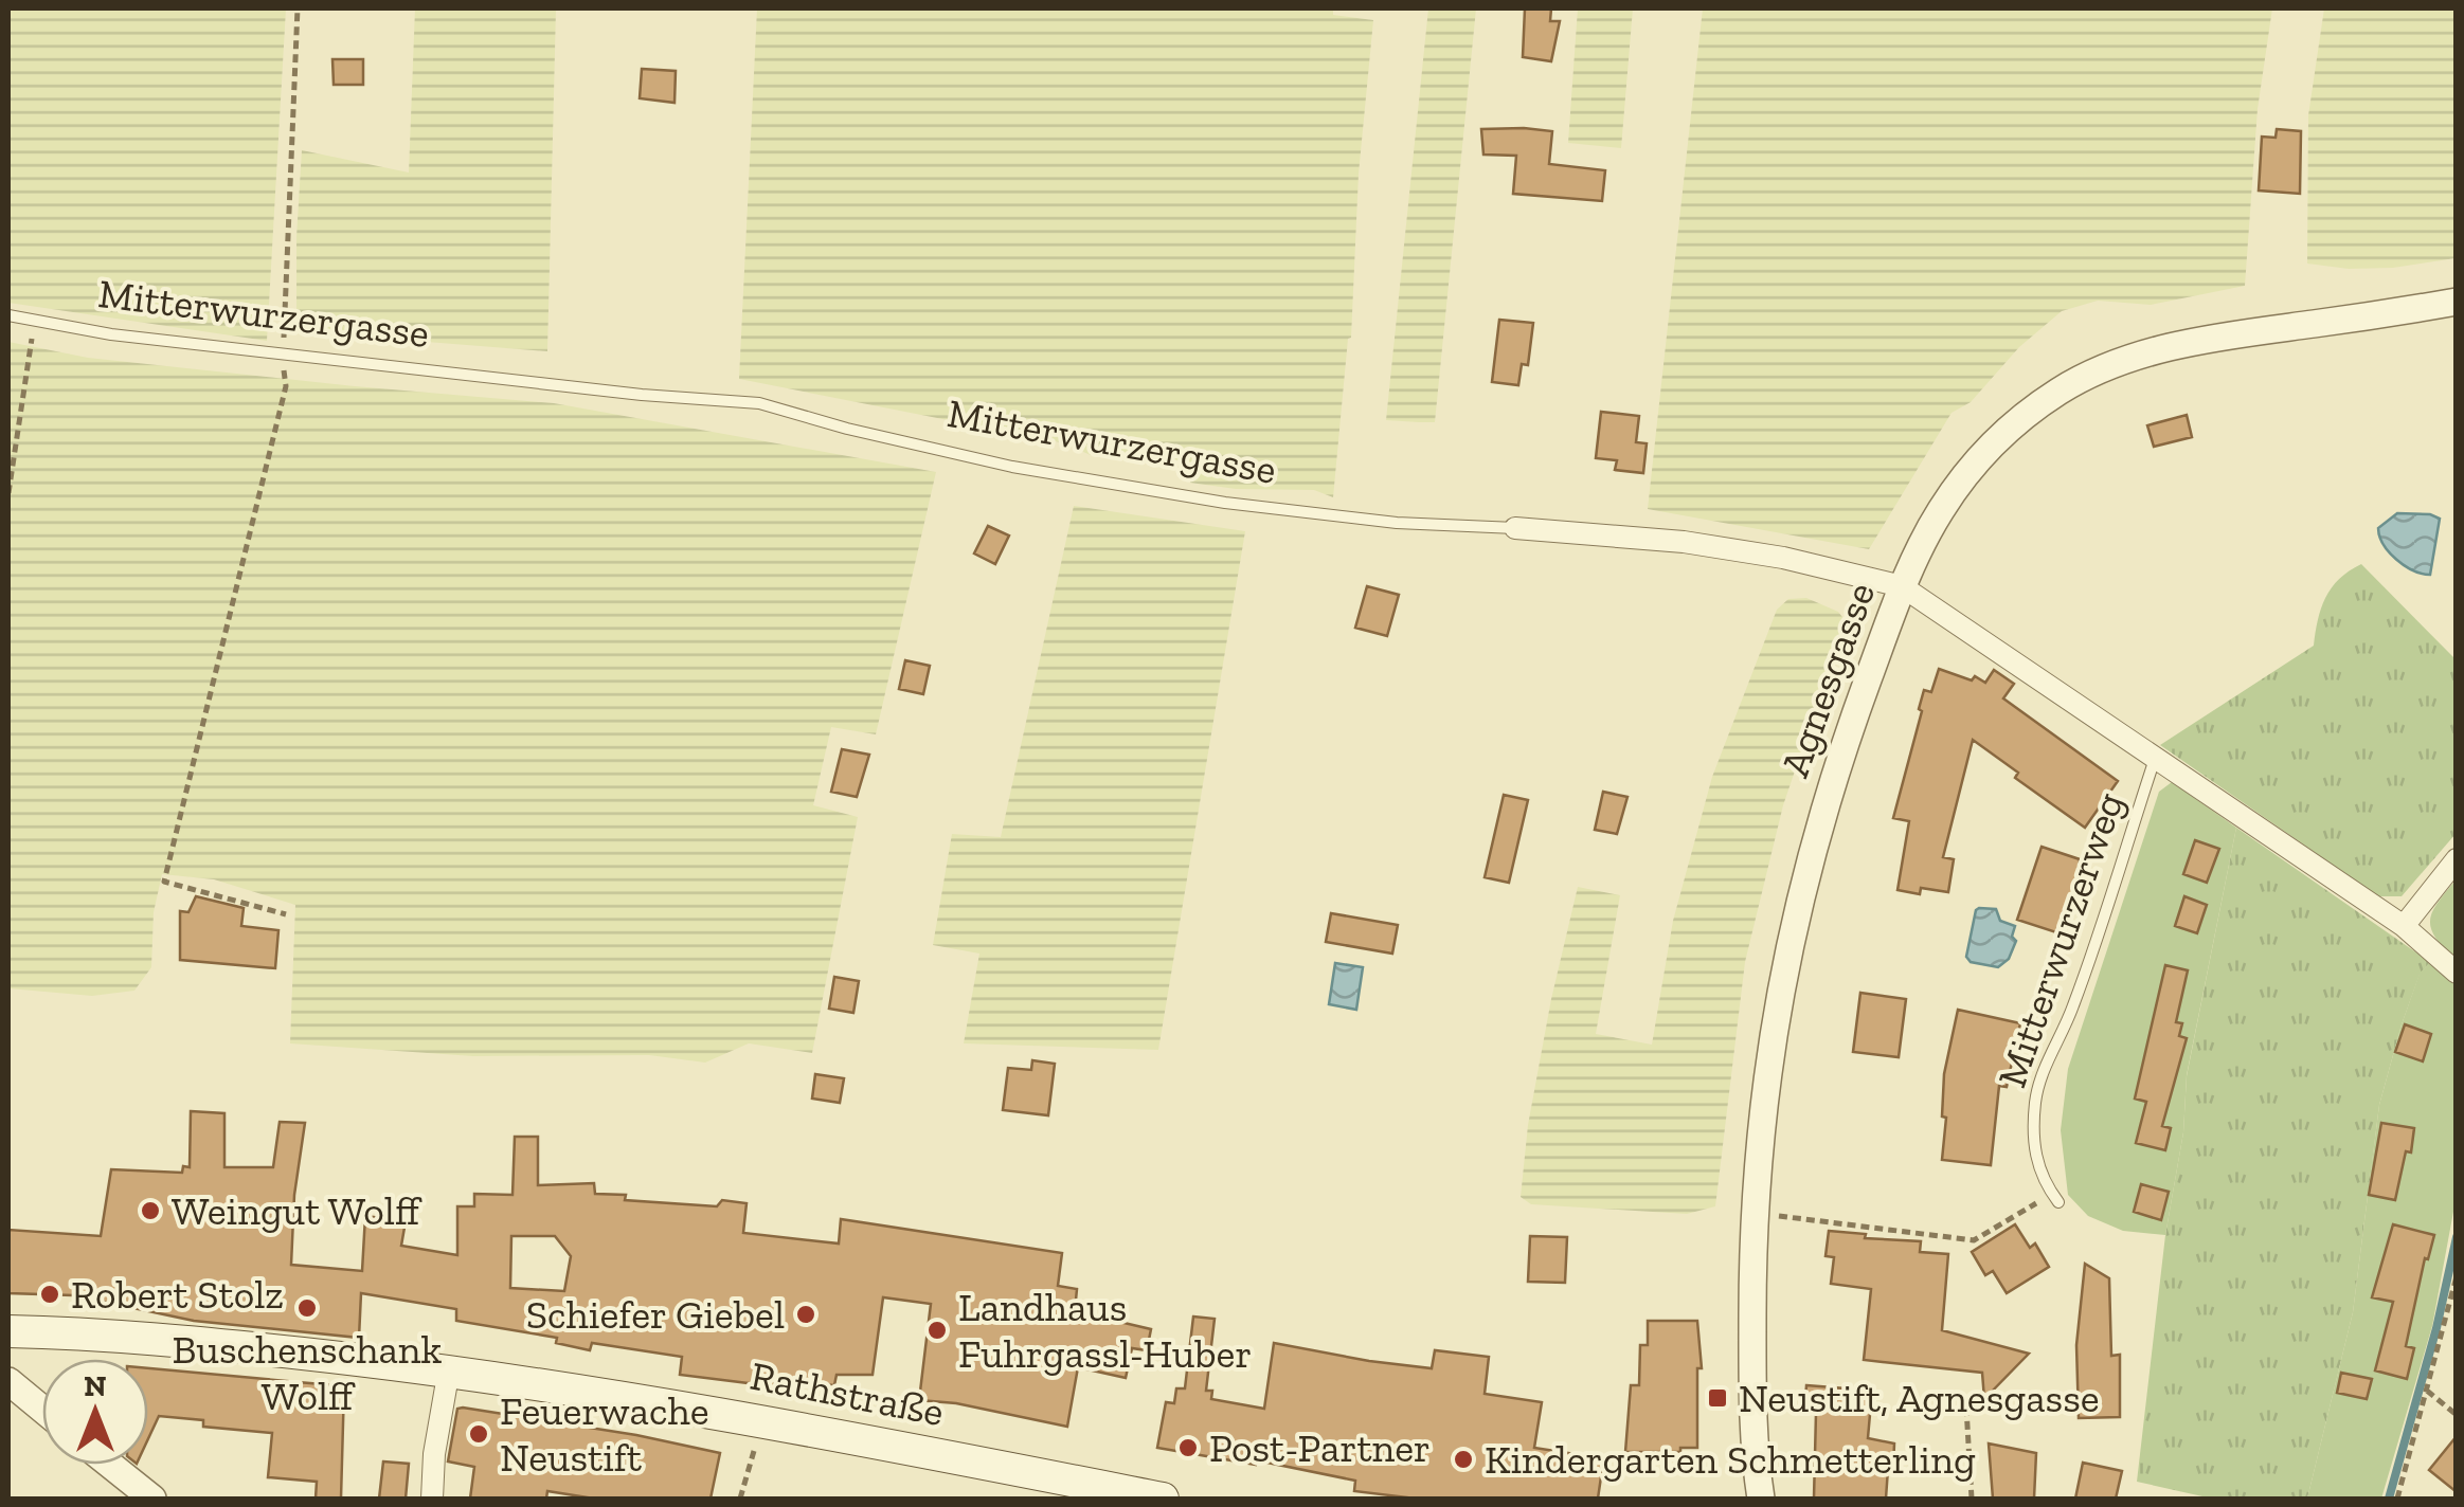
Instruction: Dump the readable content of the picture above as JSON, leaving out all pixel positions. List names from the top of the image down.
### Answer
{
  "streets": {
    "main road": ["Rathstraße"],
    "street": ["Mitterwurzergasse", "Agnesgasse"],
    "lane": ["Mitterwurzerweg"]
  },
  "crossings": [
    ["Mitterwurzergasse", "Agnesgasse"],
    ["Mitterwurzergasse", "Mitterwurzerweg"]
  ],
  "places": {
    "other": [
      "Weingut Wolff",
      "Robert Stolz",
      "Buschenschank Wolff",
      "Schiefer Giebel",
      "Landhaus Fuhrgassl-Huber",
      "Feuerwache Neustift",
      "Post-Partner",
      "Kindergarten Schmetterling"
    ],
    "transit": ["Neustift, Agnesgasse"]
  },
  "north": "top"
}
